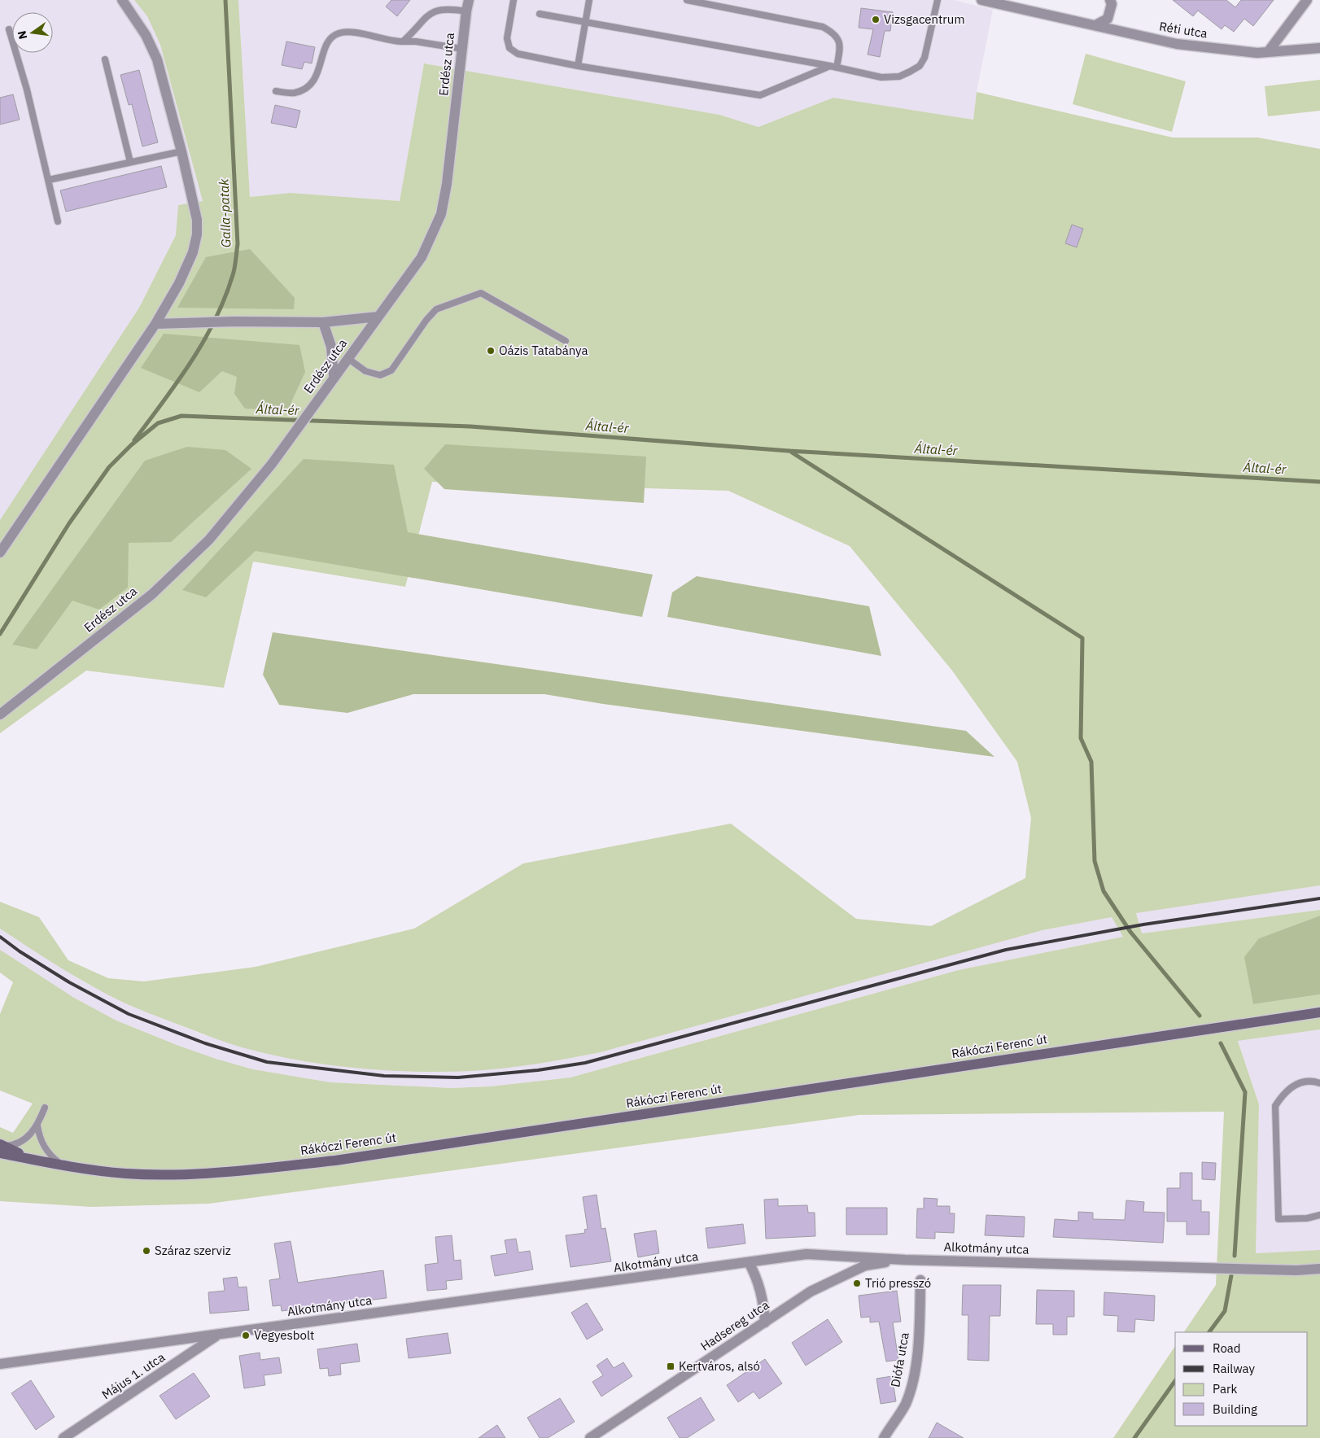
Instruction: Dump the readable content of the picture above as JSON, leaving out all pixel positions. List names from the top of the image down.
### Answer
{
  "streets": {
    "main road": ["Rákóczi Ferenc út"],
    "street": [
      "Réti utca",
      "Erdész utca",
      "Alkotmány utca",
      "Hadsereg utca",
      "Diófa utca",
      "Május 1. utca"
    ]
  },
  "crossings": [
    ["Alkotmány utca", "Hadsereg utca"],
    ["Alkotmány utca", "Május 1. utca"]
  ],
  "water": ["Galla-patak", "Által-ér"],
  "places": {
    "other": [
      "Vizsgacentrum",
      "Oázis Tatabánya",
      "Száraz szerviz",
      "Trió presszó",
      "Vegyesbolt"
    ],
    "transit": ["Kertváros, alsó"]
  },
  "legend": [
    "Road",
    "Railway",
    "Park",
    "Building"
  ],
  "north": "left"
}
